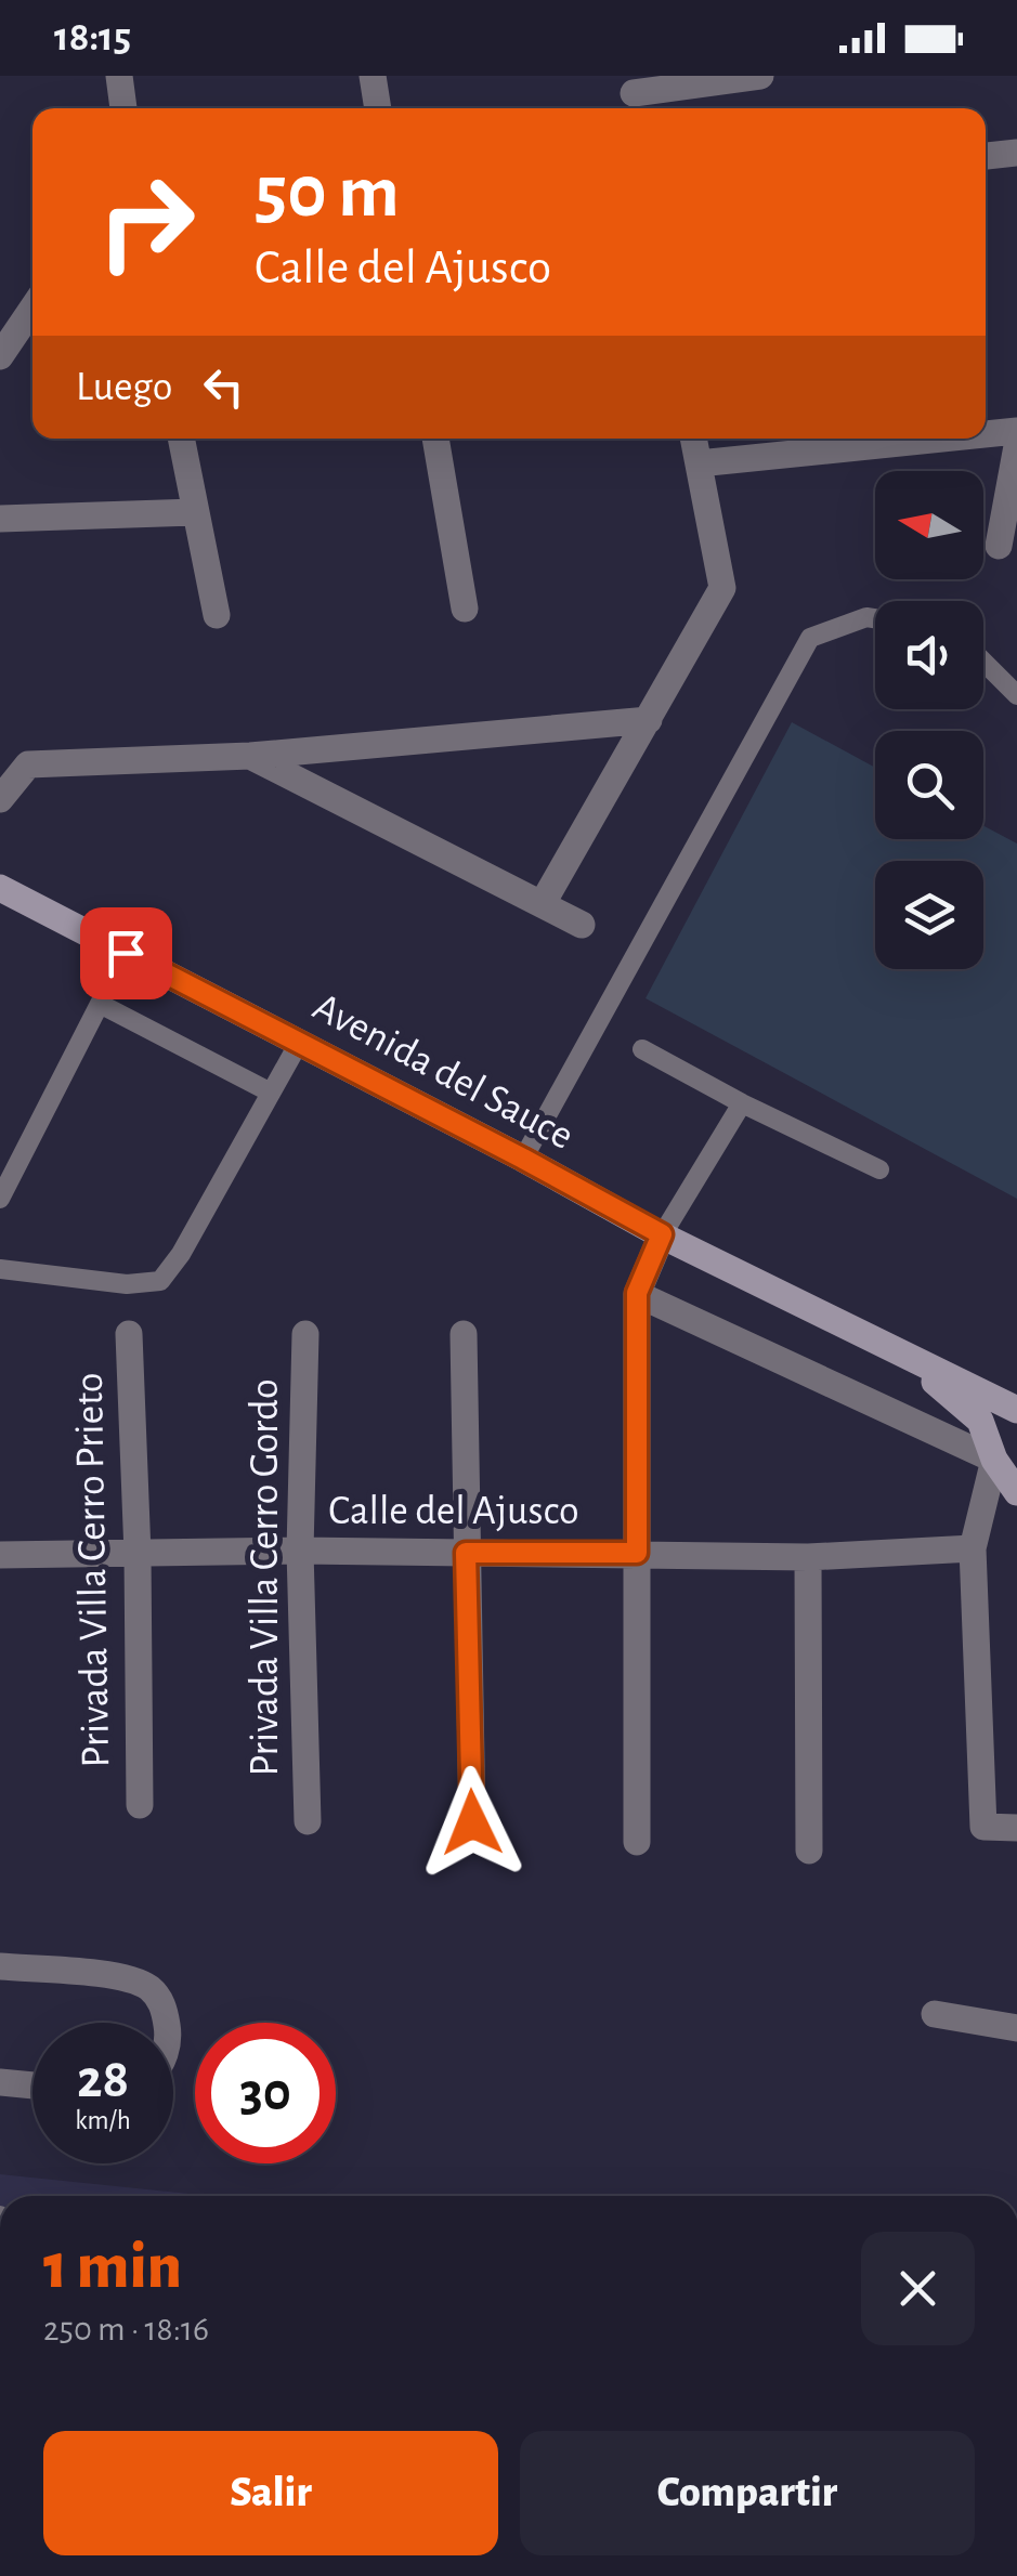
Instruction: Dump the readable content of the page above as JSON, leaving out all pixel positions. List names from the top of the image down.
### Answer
{
  "streets": {
    "main road": ["Avenida del Sauce"],
    "street": ["Calle del Ajusco", "Privada Villa Cerro Prieto", "Privada Villa Cerro Gordo"]
  },
  "crossings": [
    ["Calle del Ajusco", "Privada Villa Cerro Prieto"],
    ["Calle del Ajusco", "Privada Villa Cerro Gordo"]
  ],
  "north": "left",
  "page": {
    "status": "18:15",
    "turn": ["50 m", "Calle del Ajusco"],
    "then": "Luego",
    "speed": "28 km/h",
    "limit": "30",
    "heading": ["1 min", "250 m · 18:16"],
    "buttons": ["Salir", "Compartir"]
  }
}
